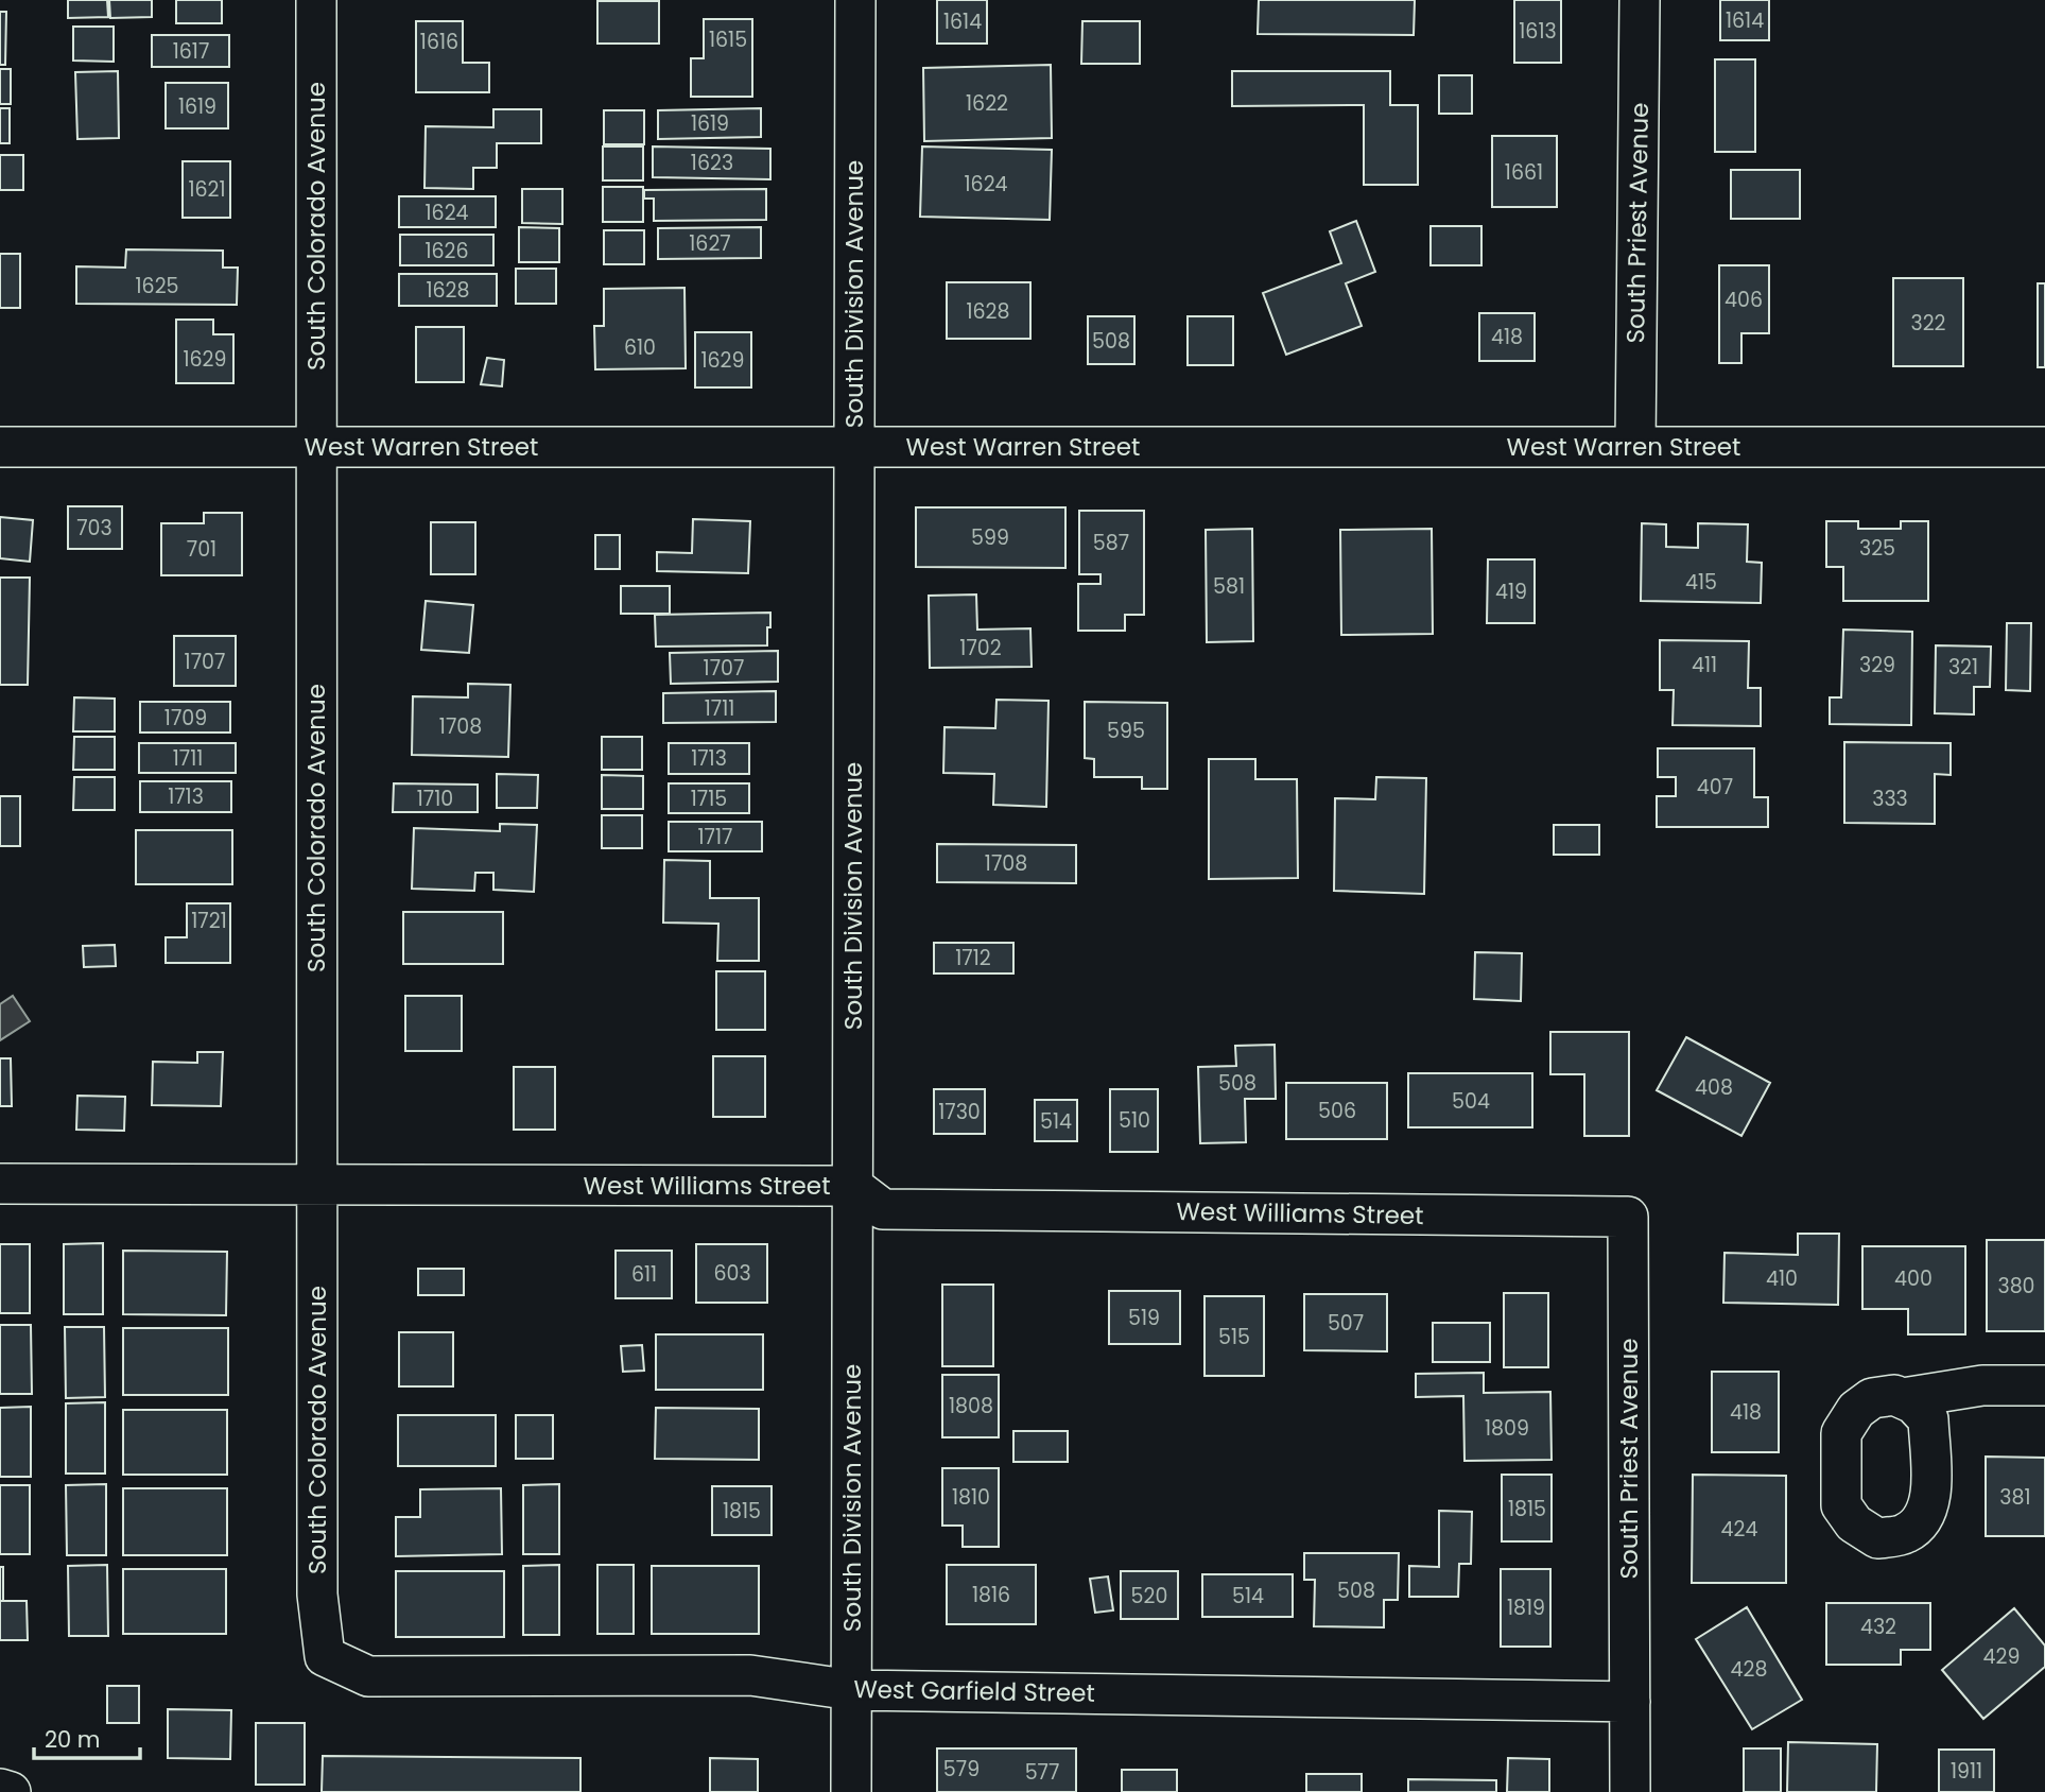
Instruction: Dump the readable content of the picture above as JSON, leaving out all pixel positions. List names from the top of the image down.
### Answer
{
  "streets": {
    "street": [
      "South Priest Avenue",
      "South Colorado Avenue",
      "South Division Avenue",
      "West Warren Street",
      "West Williams Street",
      "West Garfield Street"
    ]
  },
  "crossings": [
    ["South Priest Avenue", "West Warren Street"],
    ["South Priest Avenue", "West Williams Street"],
    ["South Priest Avenue", "West Garfield Street"],
    ["South Colorado Avenue", "West Warren Street"],
    ["South Colorado Avenue", "West Williams Street"],
    ["South Colorado Avenue", "West Garfield Street"],
    ["South Division Avenue", "West Warren Street"],
    ["South Division Avenue", "West Williams Street"],
    ["South Division Avenue", "West Garfield Street"]
  ],
  "house_numbers": [
    "1614",
    "1614",
    "1613",
    "1615",
    "1616",
    "1617",
    "1622",
    "1619",
    "1619",
    "1623",
    "1661",
    "1624",
    "1621",
    "1624",
    "1627",
    "1626",
    "1625",
    "1628",
    "406",
    "1628",
    "322",
    "418",
    "508",
    "610",
    "1629",
    "1629",
    "703",
    "599",
    "587",
    "325",
    "701",
    "415",
    "581",
    "419",
    "1702",
    "1707",
    "411",
    "329",
    "321",
    "1707",
    "1711",
    "1709",
    "1708",
    "595",
    "1711",
    "1713",
    "407",
    "1713",
    "1710",
    "1715",
    "333",
    "1717",
    "1708",
    "1721",
    "1712",
    "508",
    "408",
    "504",
    "506",
    "1730",
    "510",
    "514",
    "603",
    "611",
    "410",
    "400",
    "380",
    "519",
    "507",
    "515",
    "1808",
    "418",
    "1809",
    "1810",
    "381",
    "1815",
    "1815",
    "424",
    "508",
    "1816",
    "520",
    "514",
    "1819",
    "432",
    "429",
    "428",
    "579",
    "1911",
    "577"
  ],
  "scale_bar": "20 m"
}
